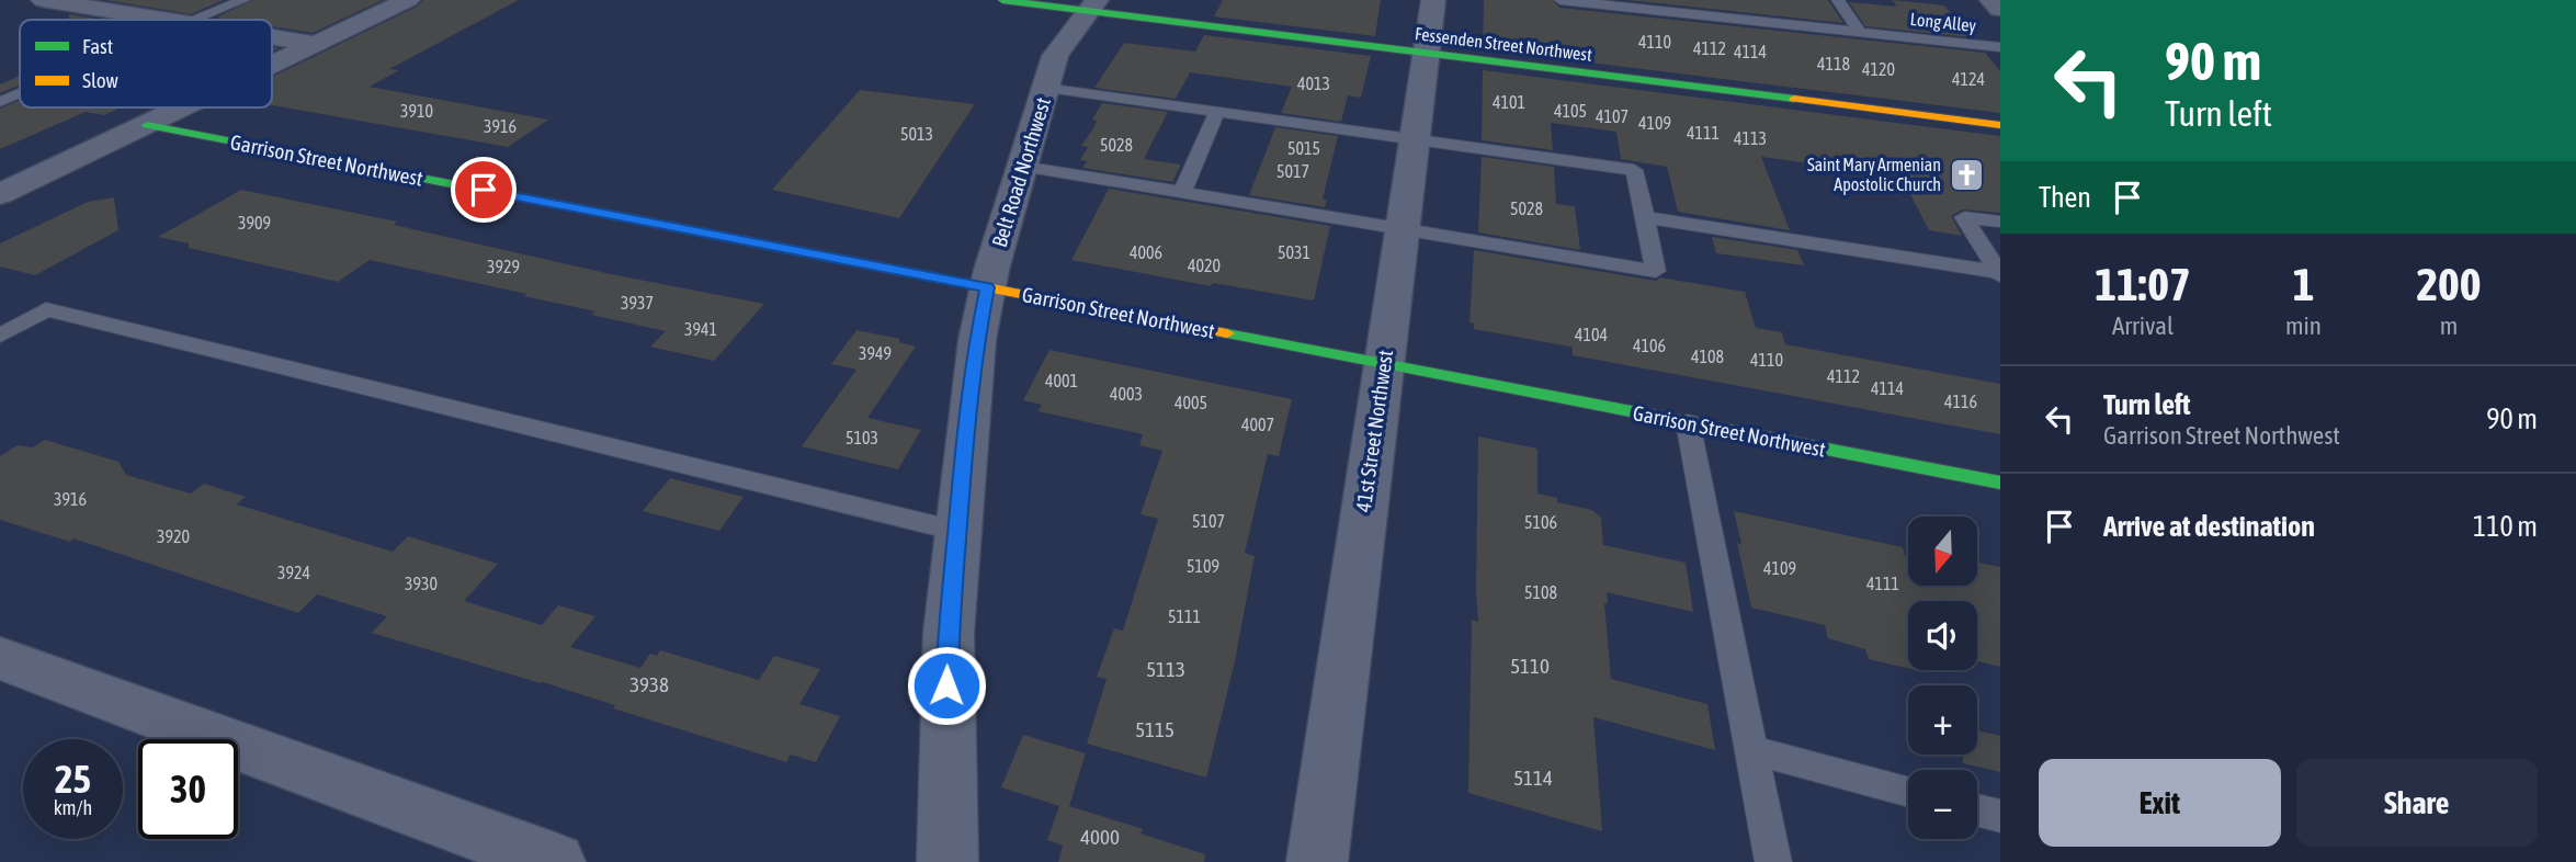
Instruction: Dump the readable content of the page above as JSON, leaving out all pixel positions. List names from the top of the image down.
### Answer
{
  "streets": {
    "street": [
      "Fessenden Street Northwest",
      "Garrison Street Northwest",
      "Belt Road Northwest",
      "41st Street Northwest"
    ],
    "lane": ["Long Alley"]
  },
  "crossings": [
    ["Fessenden Street Northwest", "Belt Road Northwest"],
    ["Fessenden Street Northwest", "41st Street Northwest"],
    ["Garrison Street Northwest", "Belt Road Northwest"],
    ["Garrison Street Northwest", "41st Street Northwest"]
  ],
  "places": {
    "church": ["Saint Mary Armenian Apostolic Church"]
  },
  "house_numbers": [
    "4110",
    "4112",
    "4114",
    "4118",
    "4120",
    "4124",
    "4013",
    "4101",
    "3910",
    "4105",
    "4107",
    "4109",
    "3916",
    "4111",
    "5013",
    "4113",
    "5028",
    "5015",
    "5017",
    "5028",
    "3909",
    "4006",
    "5031",
    "4020",
    "3929",
    "3937",
    "3941",
    "4104",
    "4106",
    "3949",
    "4108",
    "4110",
    "4112",
    "4001",
    "4114",
    "4003",
    "4116",
    "4005",
    "4007",
    "5103",
    "3916",
    "5107",
    "5106",
    "3920",
    "5109",
    "4109",
    "3924",
    "3930",
    "4111",
    "5108",
    "5111",
    "5110",
    "5113",
    "3938",
    "5115",
    "5114",
    "4000"
  ],
  "legend": ["Fast", "Slow"],
  "north": "bottom",
  "page": {
    "turn": ["90 m", "Turn left"],
    "then": "Then",
    "eta": [
      "11:07",
      "Arrival",
      "1",
      "min",
      "200",
      "m"
    ],
    "list": [
      {
        "name": "Turn left",
        "note": "Garrison Street Northwest",
        "value": "90 m"
      },
      {
        "name": "Arrive at destination",
        "value": "110 m"
      }
    ],
    "map_buttons": ["+", "−"],
    "speed": "25 km/h",
    "limit": "30",
    "buttons": ["Exit", "Share"]
  }
}
